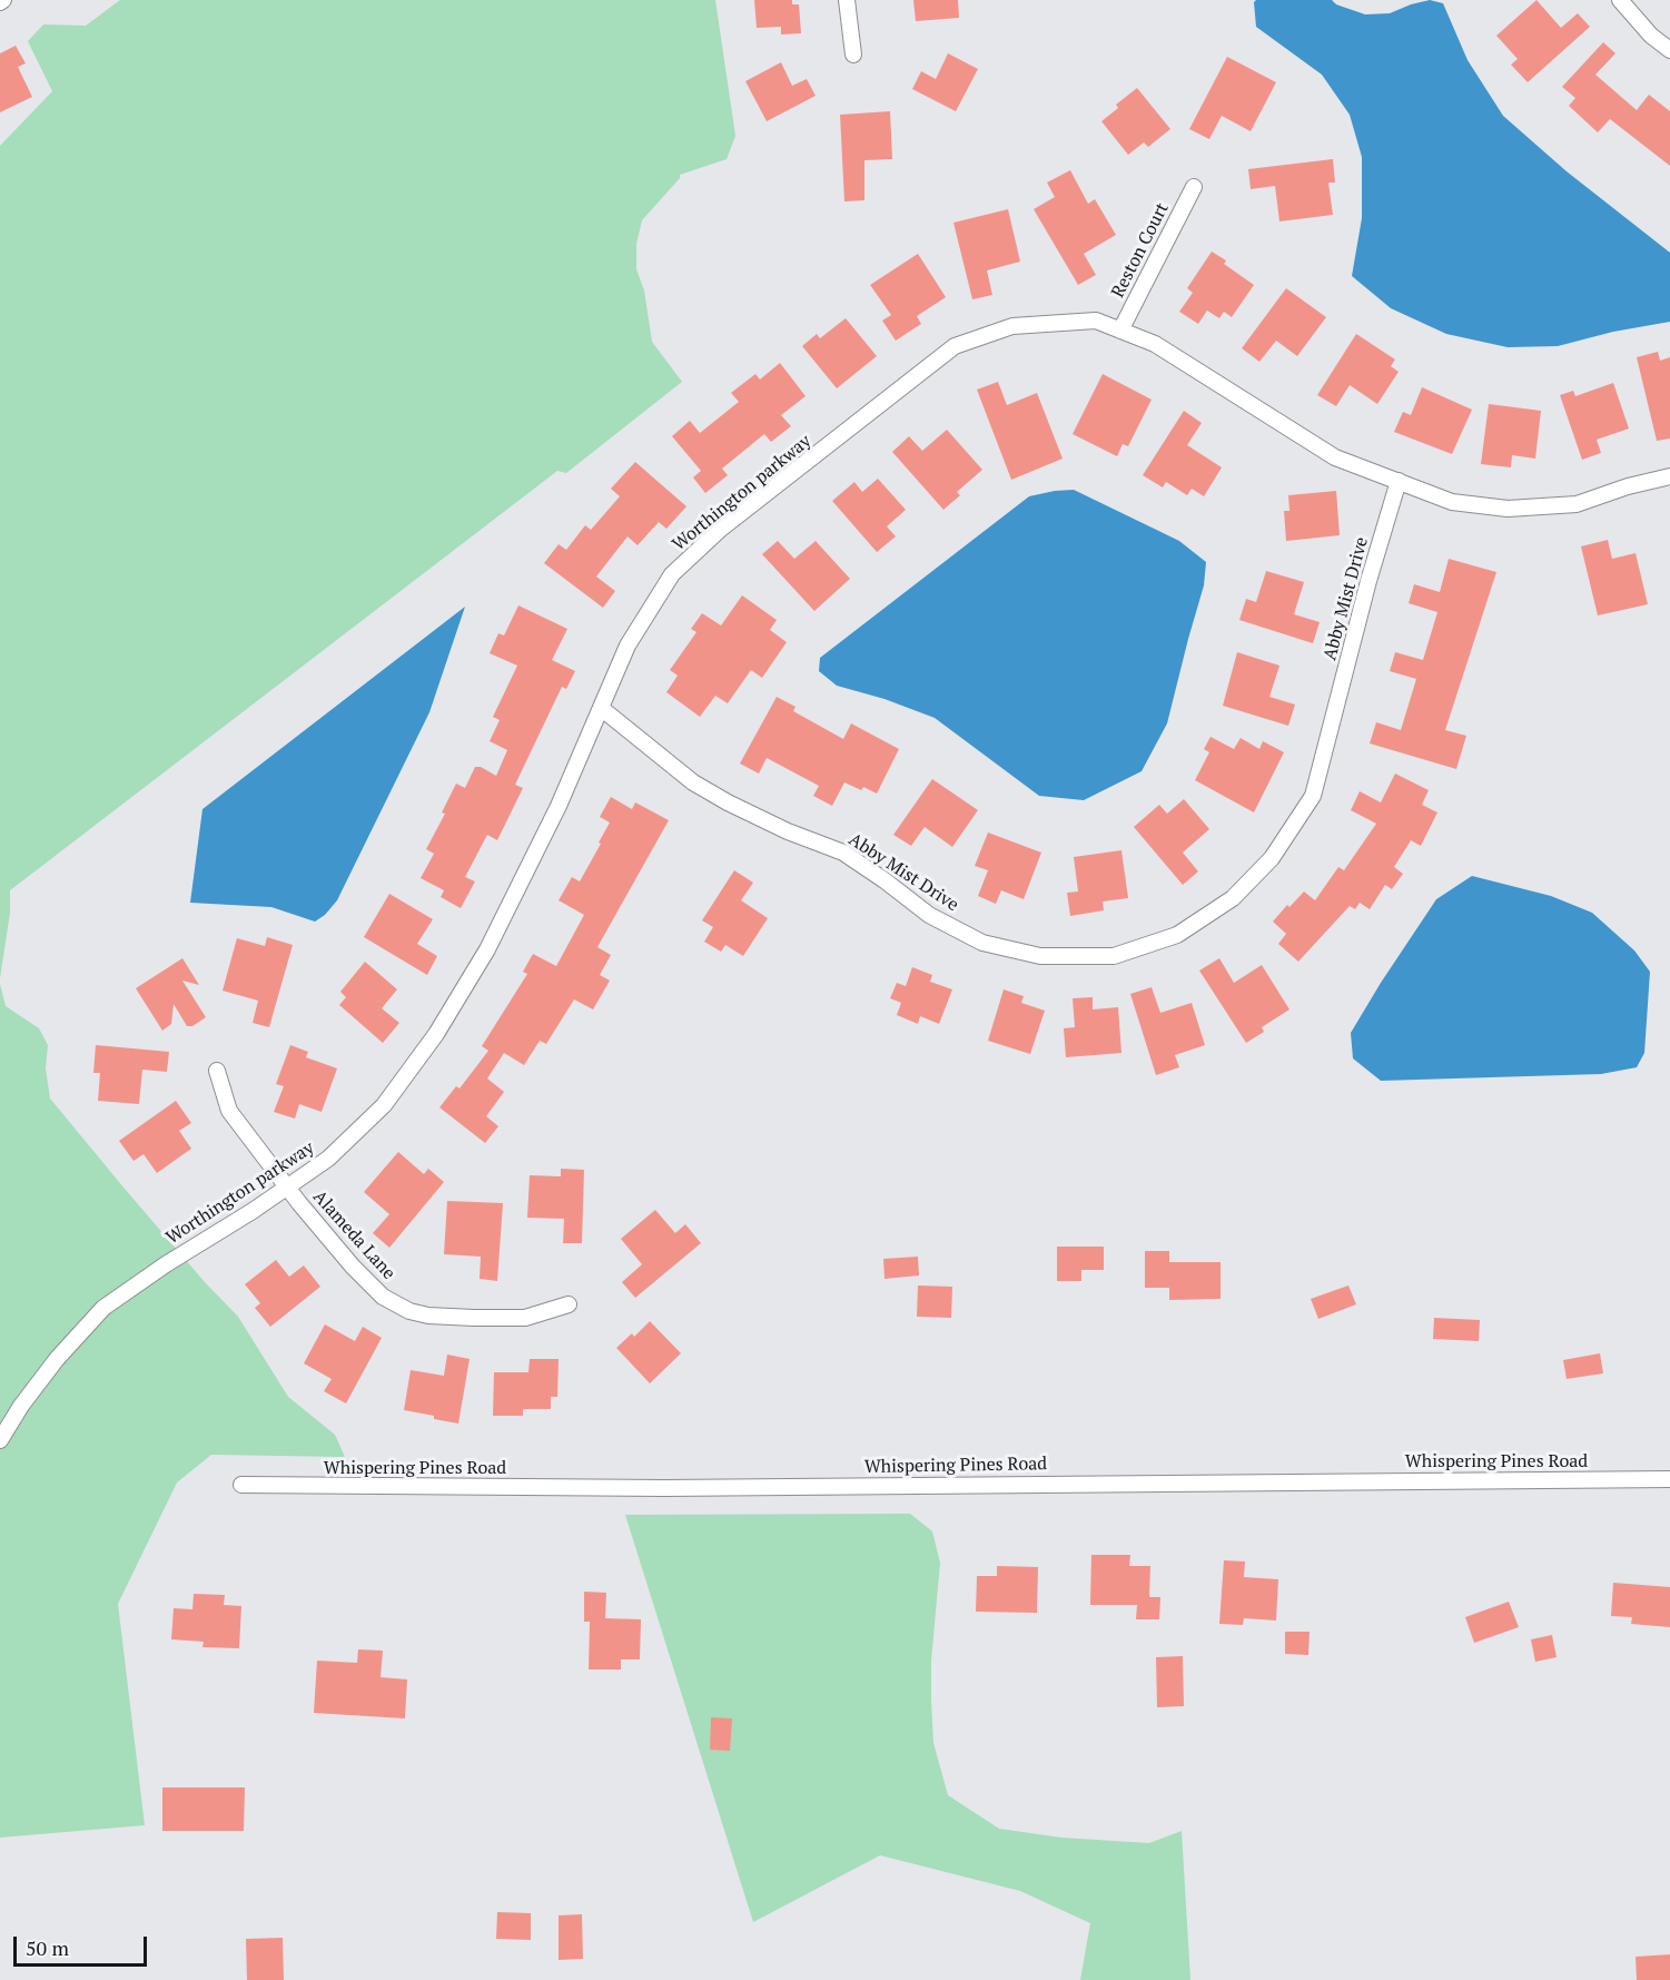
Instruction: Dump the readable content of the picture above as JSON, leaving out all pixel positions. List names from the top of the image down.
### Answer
{
  "streets": {
    "street": [
      "Reston Court",
      "Worthington parkway",
      "Abby Mist Drive",
      "Alameda Lane",
      "Whispering Pines Road"
    ]
  },
  "crossings": [
    ["Reston Court", "Worthington parkway"],
    ["Worthington parkway", "Abby Mist Drive"],
    ["Worthington parkway", "Alameda Lane"]
  ],
  "scale_bar": "50 m"
}
